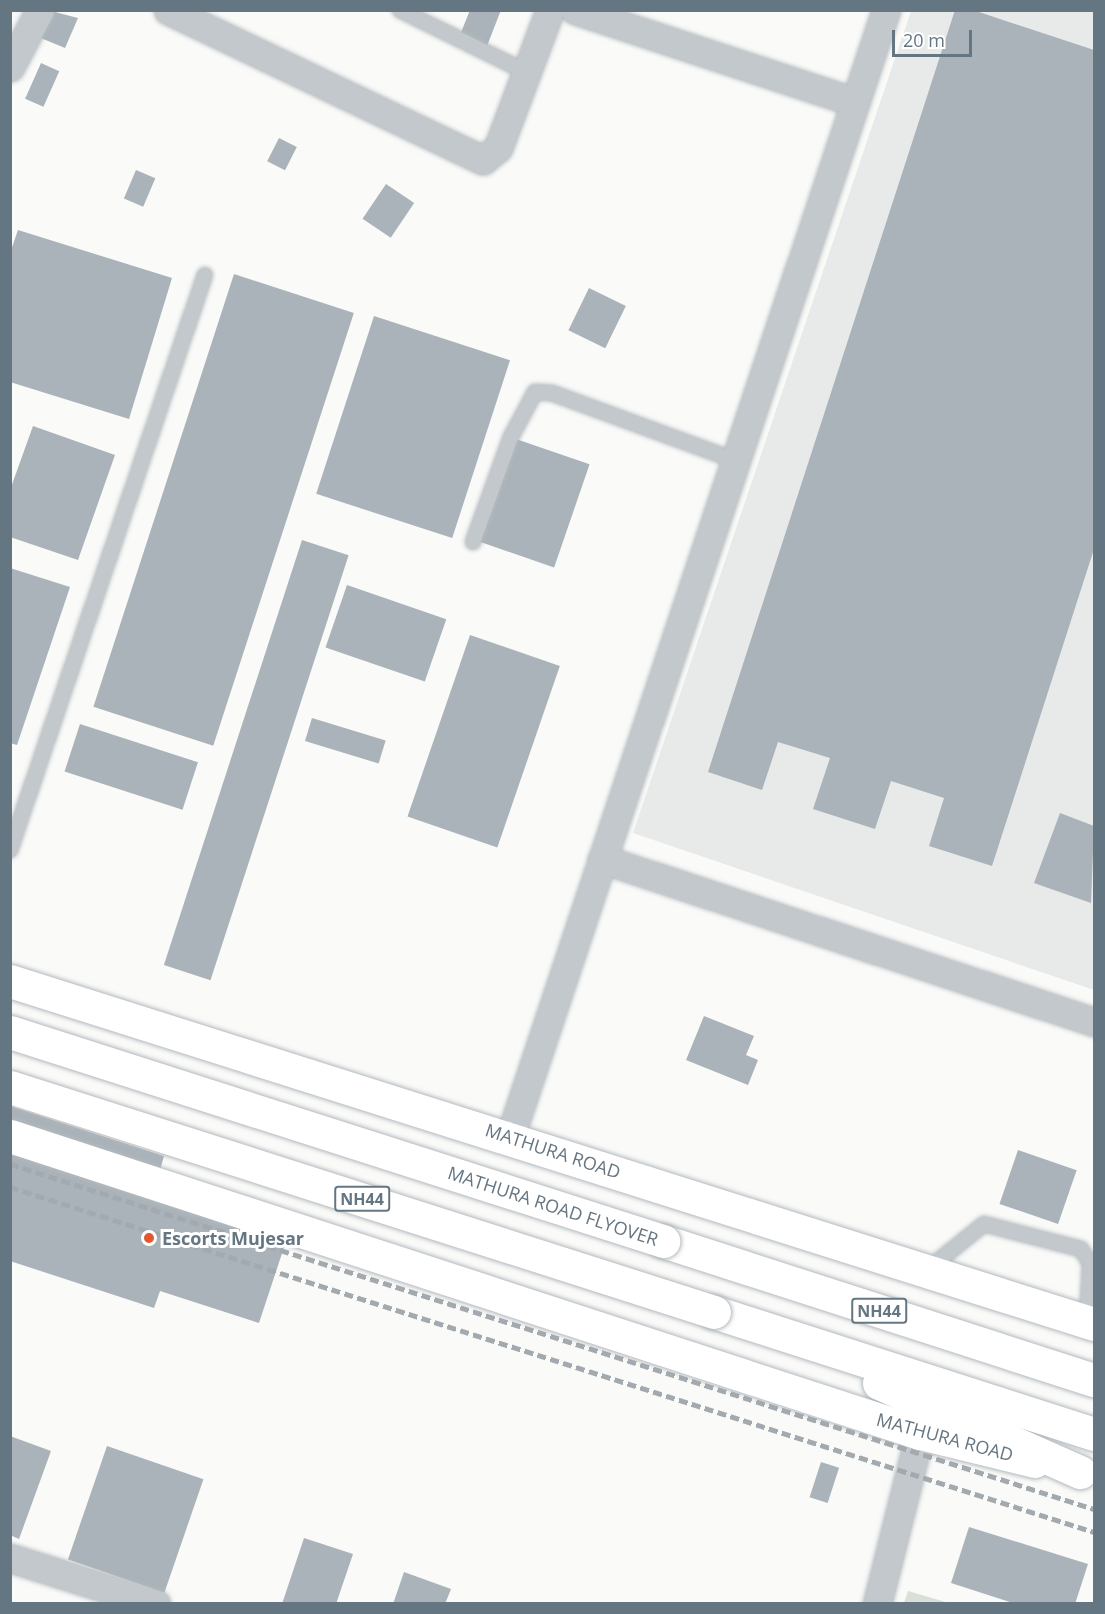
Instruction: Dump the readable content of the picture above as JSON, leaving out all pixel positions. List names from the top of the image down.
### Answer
{
  "streets": {
    "main road": ["MATHURA ROAD", "NH44", "MATHURA ROAD FLYOVER"]
  },
  "places": ["Escorts Mujesar"],
  "scale_bar": "20 m"
}
